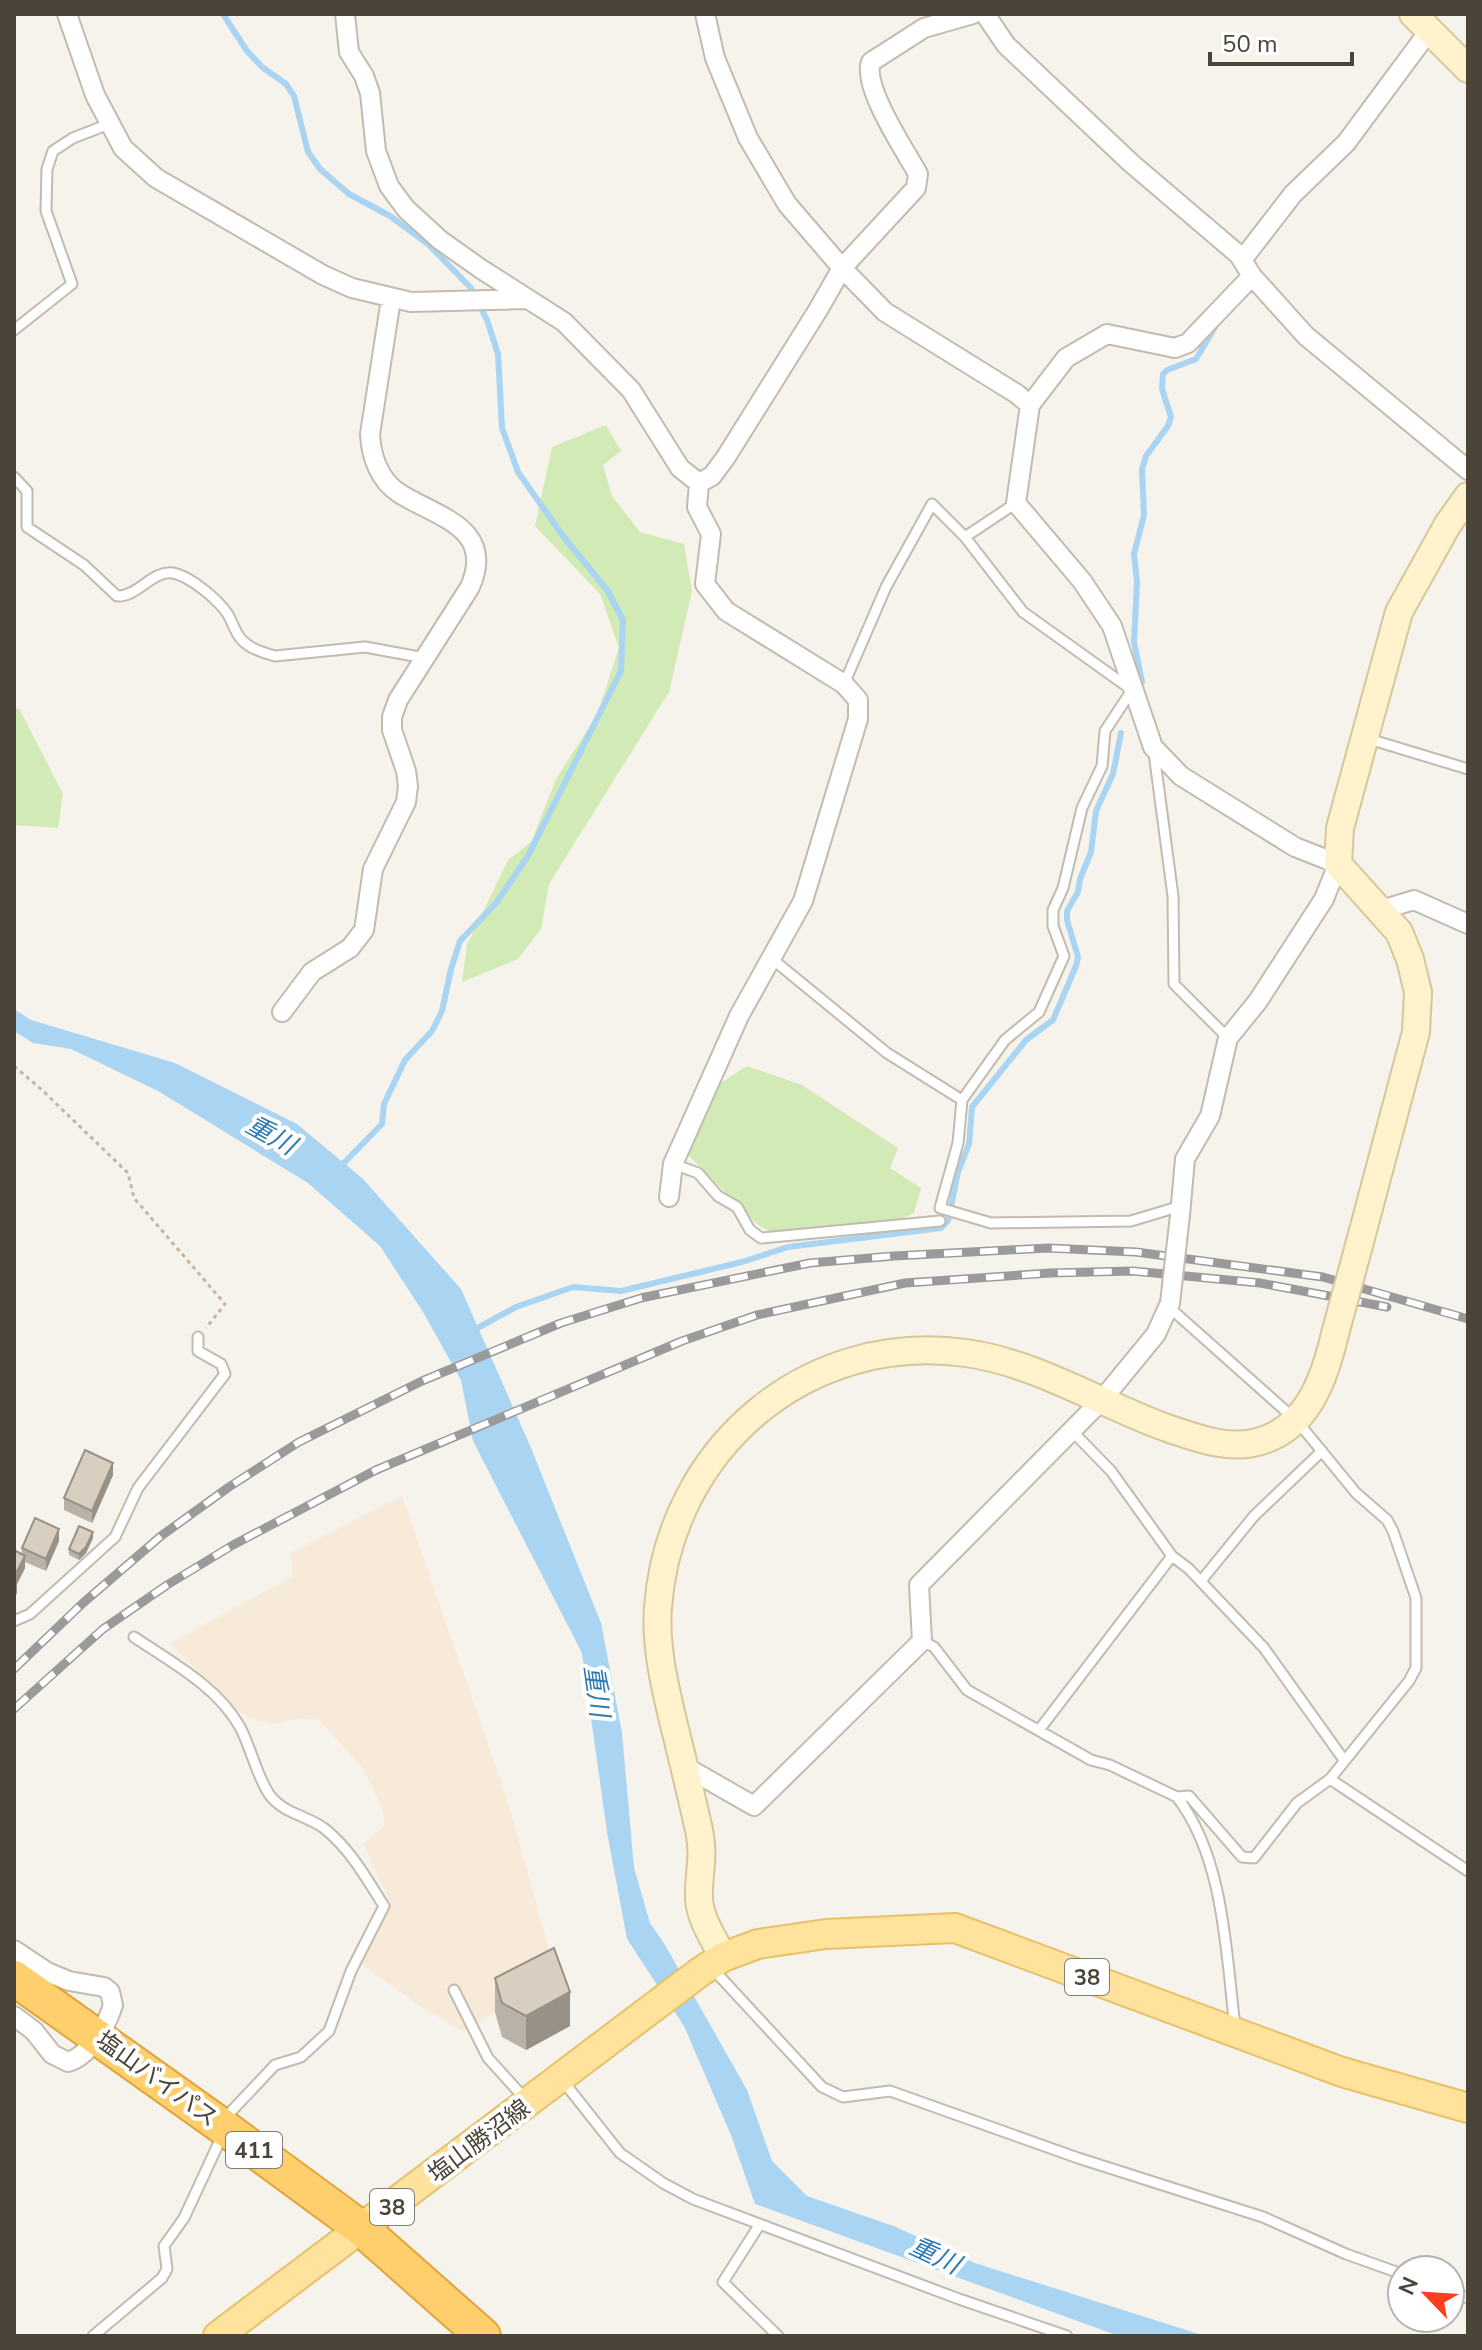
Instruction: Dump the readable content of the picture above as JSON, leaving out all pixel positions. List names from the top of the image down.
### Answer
{
  "streets": {
    "highway": ["塩山バイパス", "411"],
    "main road": ["38", "塩山勝沼線"]
  },
  "crossings": [
    ["38", "塩山勝沼線"],
    ["塩山バイパス", "塩山勝沼線"]
  ],
  "water": ["重川"],
  "scale_bar": "50 m",
  "north": "top left"
}
